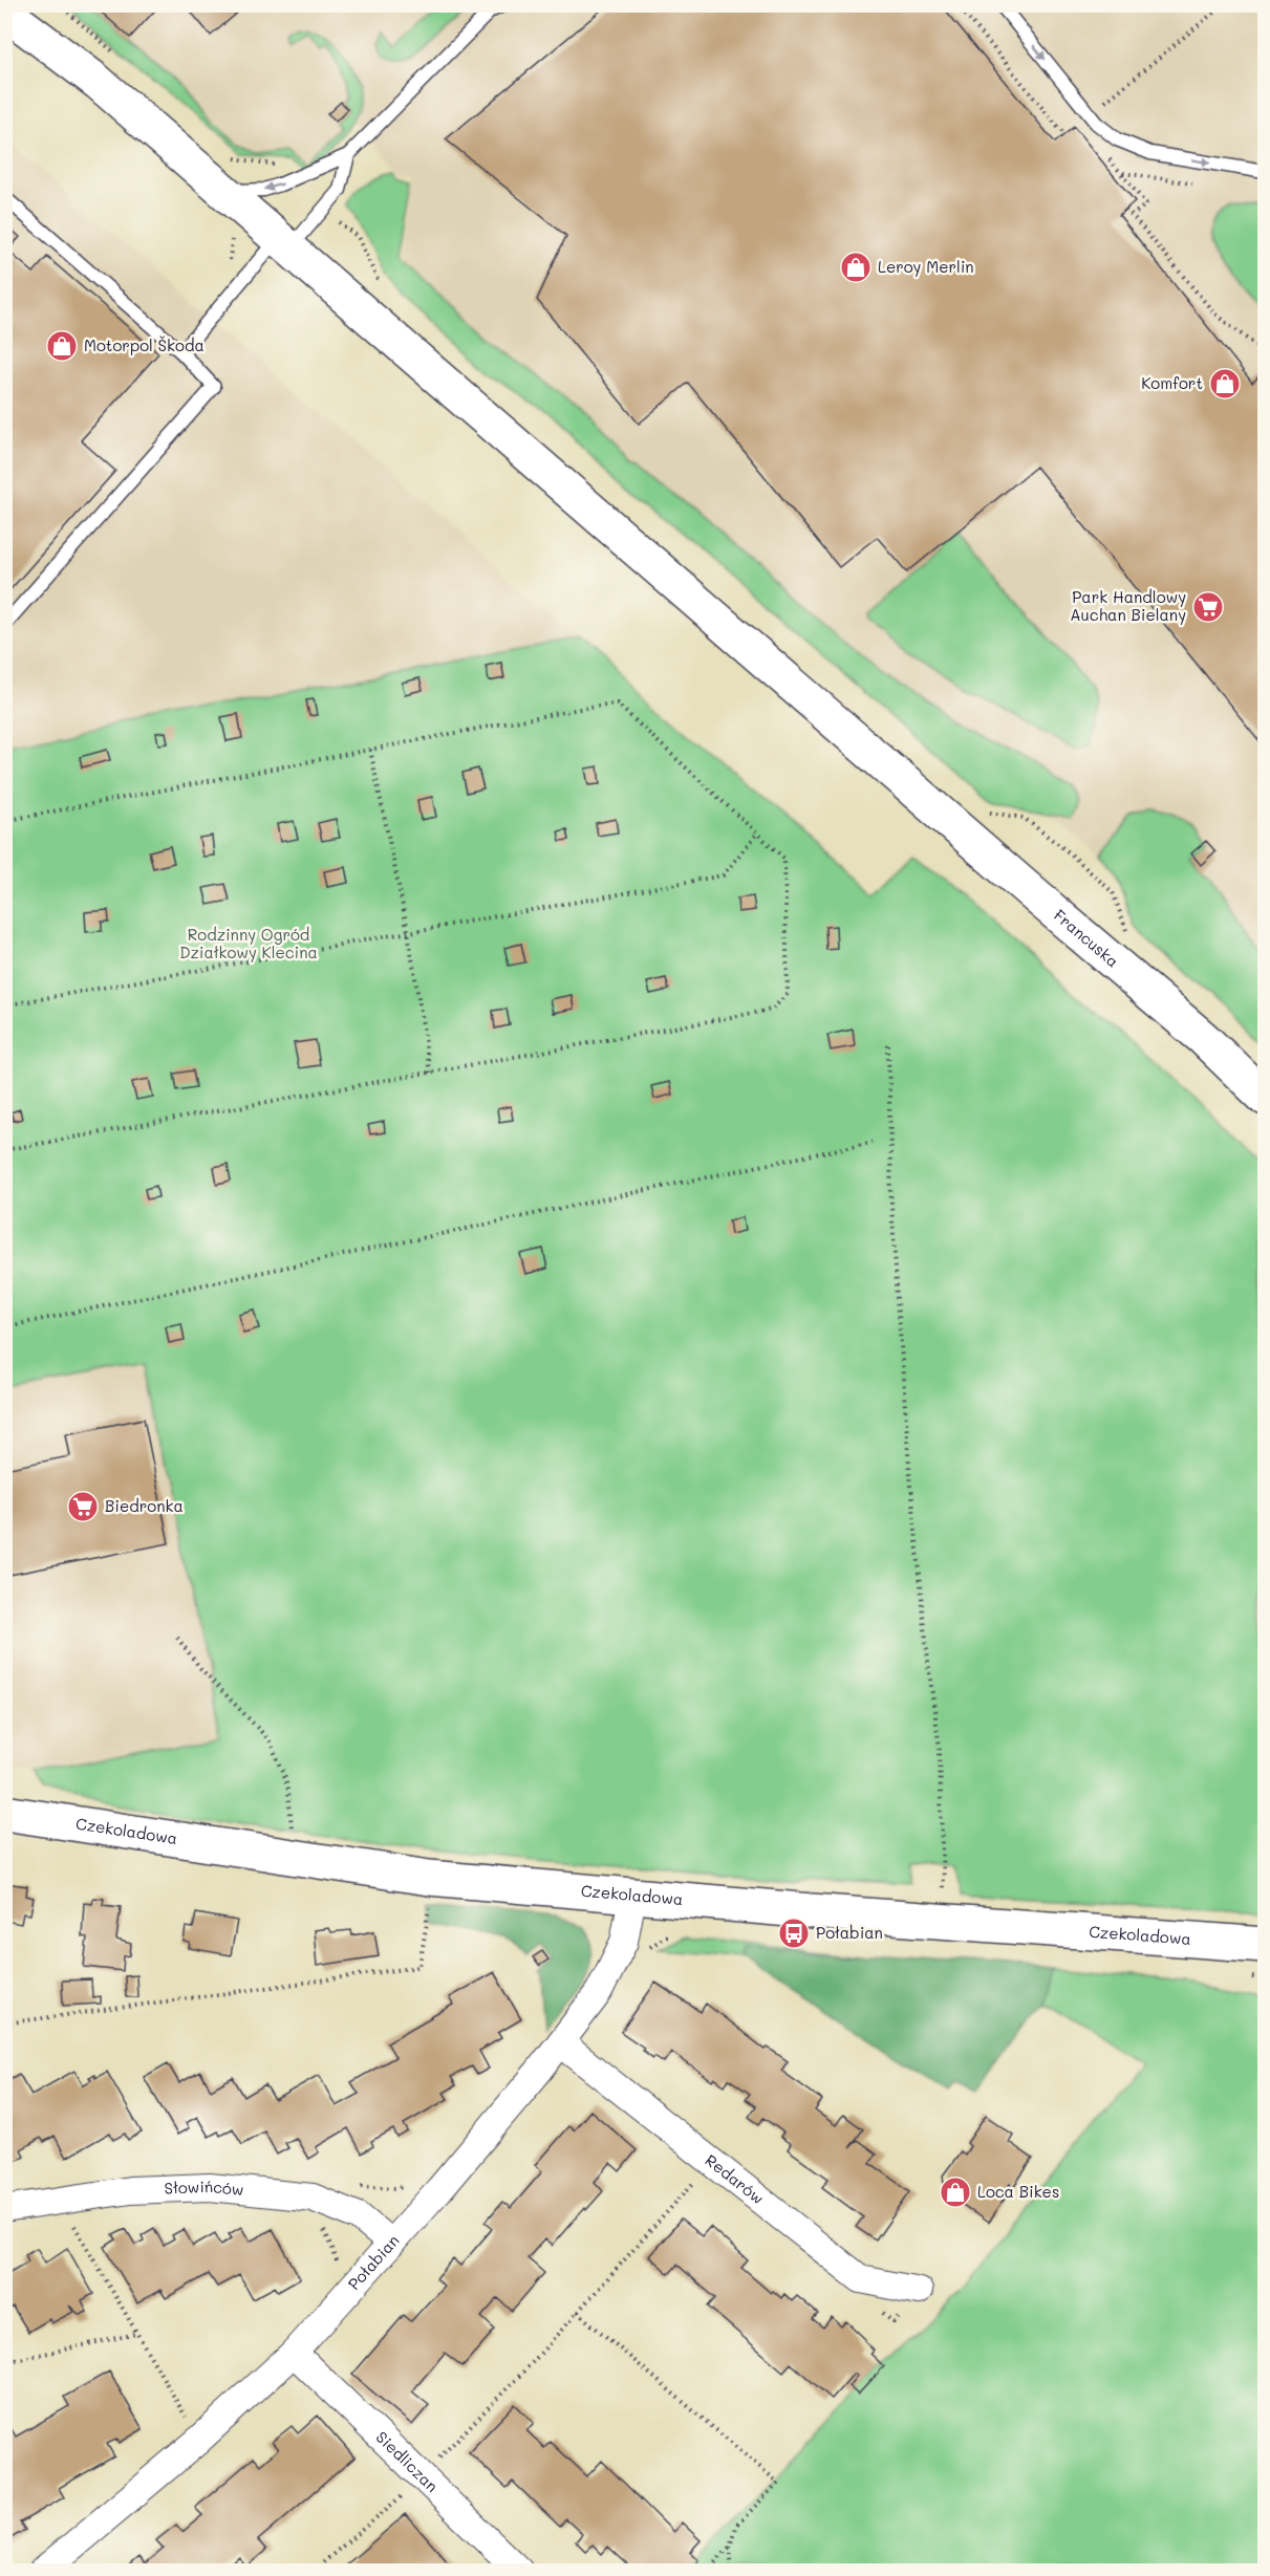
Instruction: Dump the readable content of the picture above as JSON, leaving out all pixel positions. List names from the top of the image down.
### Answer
{
  "streets": {
    "main road": ["Francuska", "Czekoladowa"],
    "street": [
      "Redarów",
      "Słowińców",
      "Połabian",
      "Siedliczan"
    ]
  },
  "crossings": [
    ["Czekoladowa", "Połabian"],
    ["Redarów", "Połabian"],
    ["Słowińców", "Połabian"],
    ["Połabian", "Siedliczan"]
  ],
  "parks": ["Rodzinny Ogród Działkowy Klecina"],
  "places": {
    "shop": [
      "Leroy Merlin",
      "Motorpol Škoda",
      "Komfort",
      "Loca Bikes"
    ],
    "supermarket": ["Park Handlowy Auchan Bielany", "Biedronka"],
    "bus stop": ["Połabian"]
  }
}
